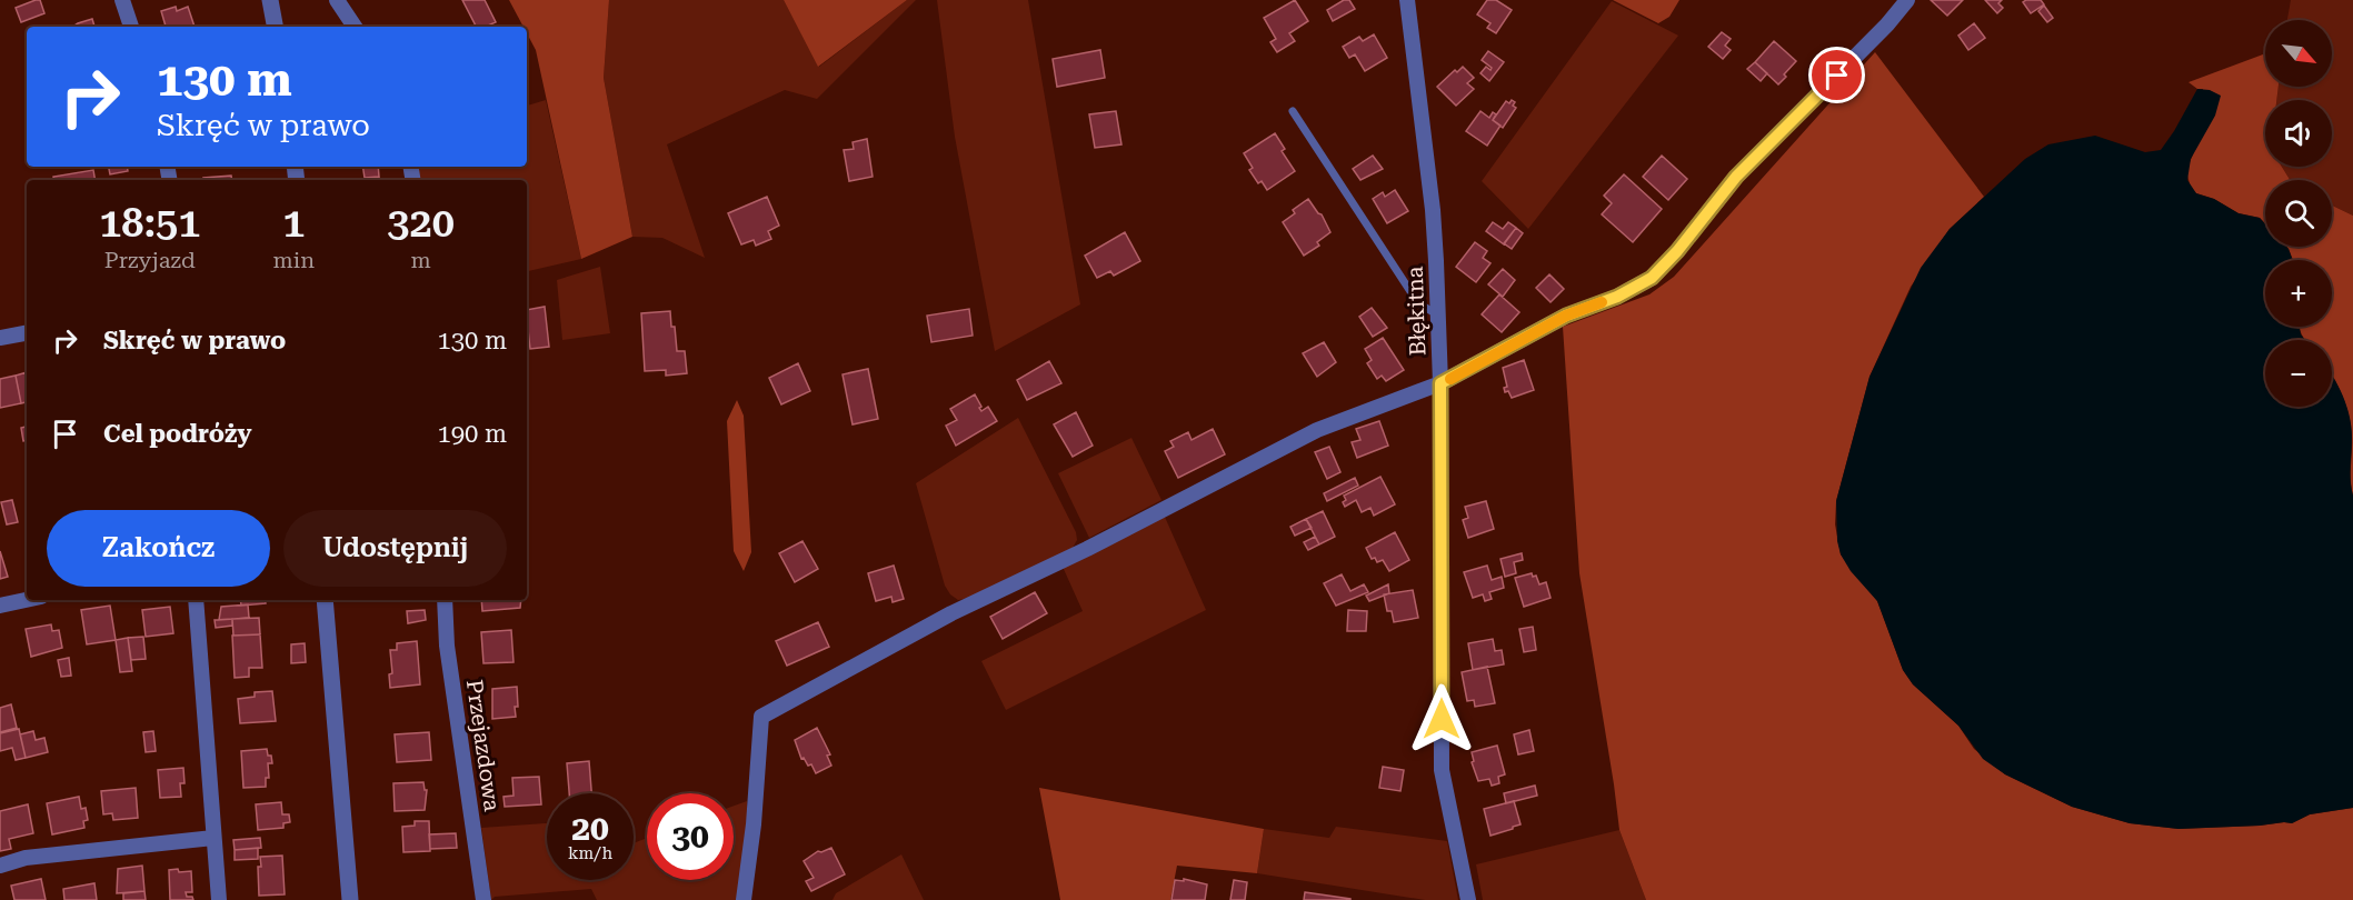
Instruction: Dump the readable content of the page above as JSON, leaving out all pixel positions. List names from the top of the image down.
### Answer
{
  "streets": {
    "street": ["Błękitna", "Przejazdowa"]
  },
  "north": "bottom right",
  "page": {
    "map_buttons": ["+", "−"],
    "turn": ["130 m", "Skręć w prawo"],
    "eta": [
      "18:51",
      "Przyjazd",
      "1",
      "min",
      "320",
      "m"
    ],
    "list": [
      {
        "name": "Skręć w prawo",
        "value": "130 m"
      },
      {
        "name": "Cel podróży",
        "value": "190 m"
      }
    ],
    "buttons": ["Zakończ", "Udostępnij"],
    "speed": "20 km/h",
    "limit": "30"
  }
}
